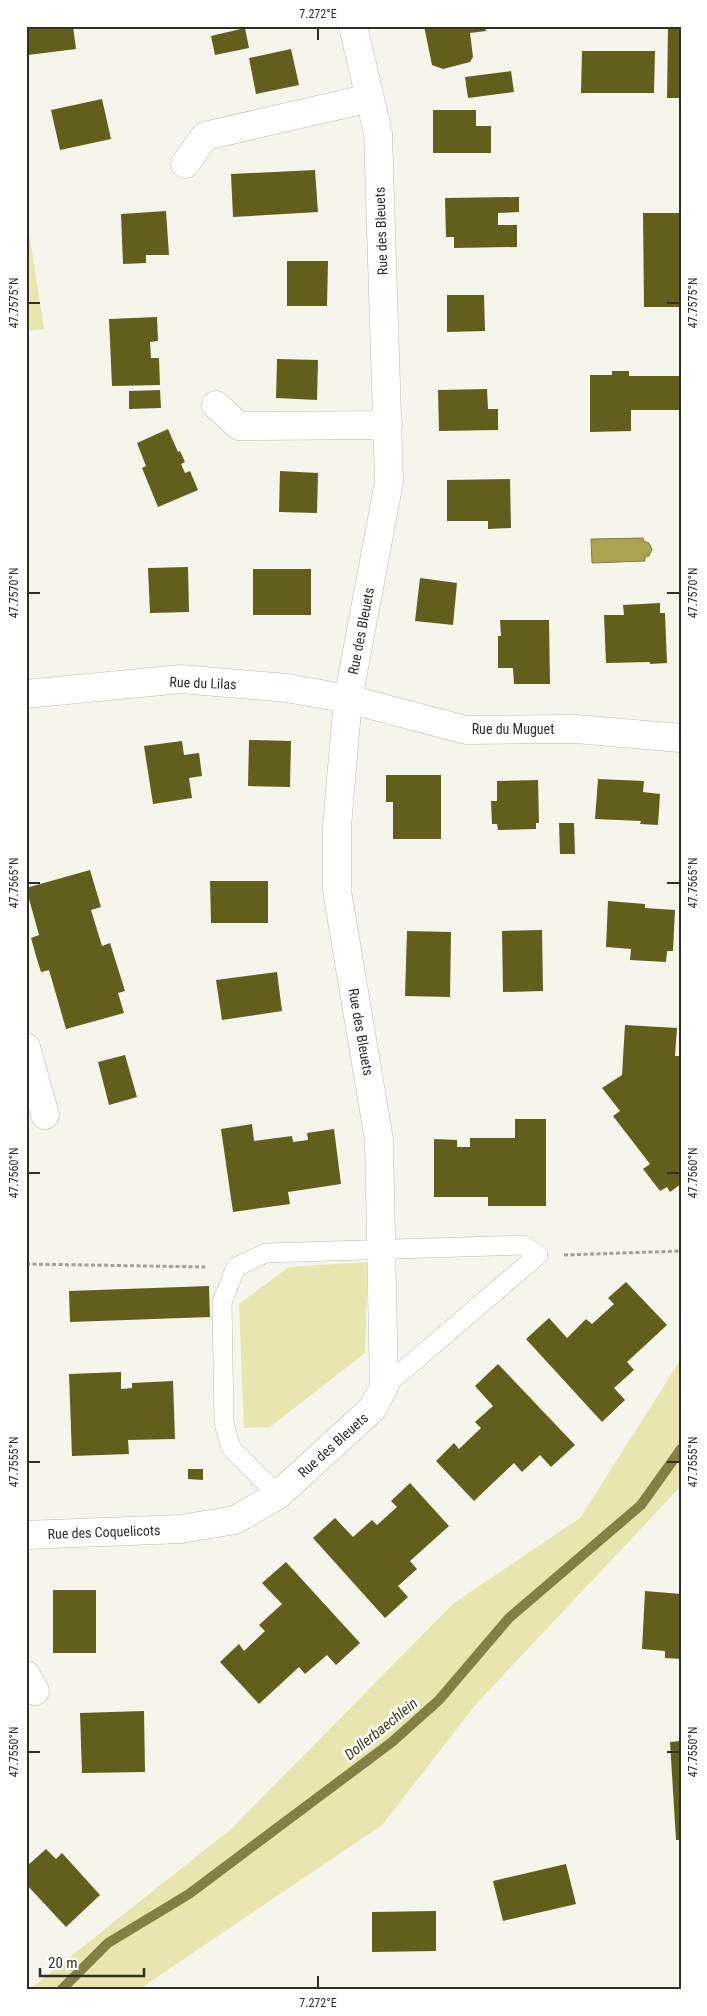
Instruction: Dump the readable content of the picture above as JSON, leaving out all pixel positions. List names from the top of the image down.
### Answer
{
  "streets": {
    "street": [
      "Rue des Bleuets",
      "Rue du Lilas",
      "Rue du Muguet",
      "Rue des Coquelicots"
    ]
  },
  "crossings": [
    ["Rue des Bleuets", "Rue du Lilas"],
    ["Rue des Bleuets", "Rue du Muguet"],
    ["Rue des Bleuets", "Rue des Coquelicots"],
    ["Rue du Lilas", "Rue du Muguet"]
  ],
  "water": ["Dollerbaechlein"],
  "scale_bar": "20 m",
  "coordinates": [
    "7.272°E",
    "47.7575°N",
    "47.7570°N",
    "47.7565°N",
    "47.7560°N",
    "47.7555°N",
    "47.7550°N"
  ]
}
